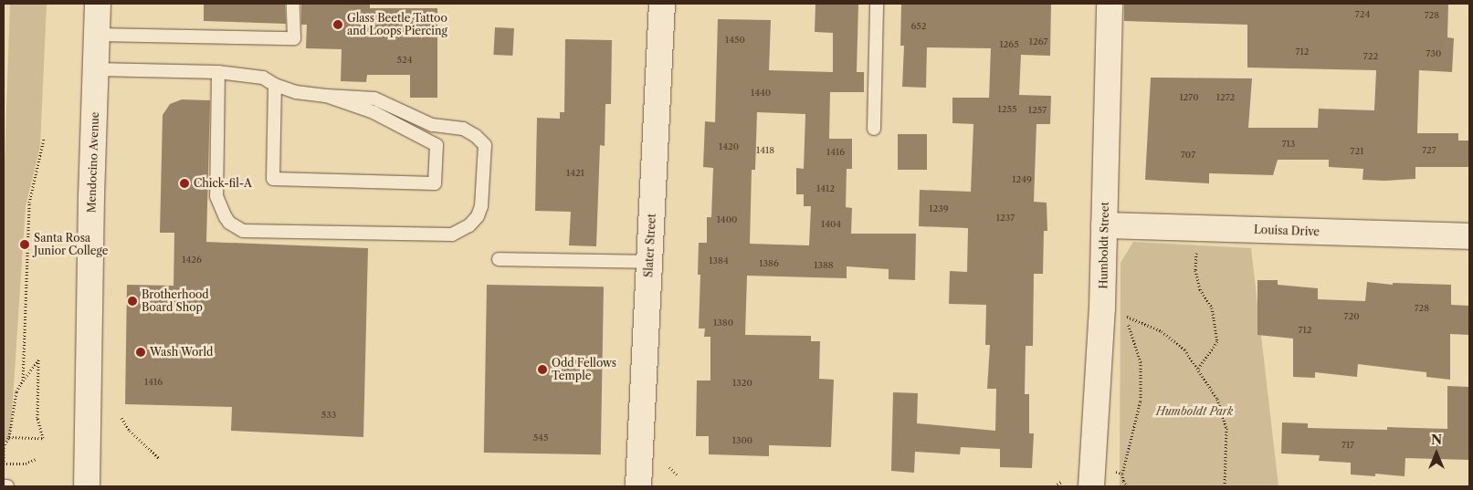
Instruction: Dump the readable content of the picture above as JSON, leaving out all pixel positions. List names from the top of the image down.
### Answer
{
  "streets": {
    "street": [
      "Mendocino Avenue",
      "Louisa Drive",
      "Slater Street",
      "Humboldt Street"
    ]
  },
  "crossings": [
    ["Louisa Drive", "Humboldt Street"]
  ],
  "parks": ["Humboldt Park"],
  "places": [
    "Glass Beetle Tattoo and Loops Piercing",
    "Chick-fil-A",
    "Santa Rosa Junior College",
    "Brotherhood Board Shop",
    "Wash World",
    "Odd Fellows Temple"
  ],
  "house_numbers": [
    "724",
    "728",
    "652",
    "1450",
    "1267",
    "1265",
    "712",
    "730",
    "722",
    "524",
    "1440",
    "1270",
    "1272",
    "1255",
    "1257",
    "713",
    "1420",
    "1418",
    "727",
    "721",
    "1416",
    "707",
    "1421",
    "1249",
    "1412",
    "1239",
    "1237",
    "1400",
    "1404",
    "1426",
    "1384",
    "1386",
    "1388",
    "728",
    "720",
    "1380",
    "712",
    "1416",
    "1320",
    "533",
    "545",
    "1300",
    "717"
  ],
  "north": "top"
}
